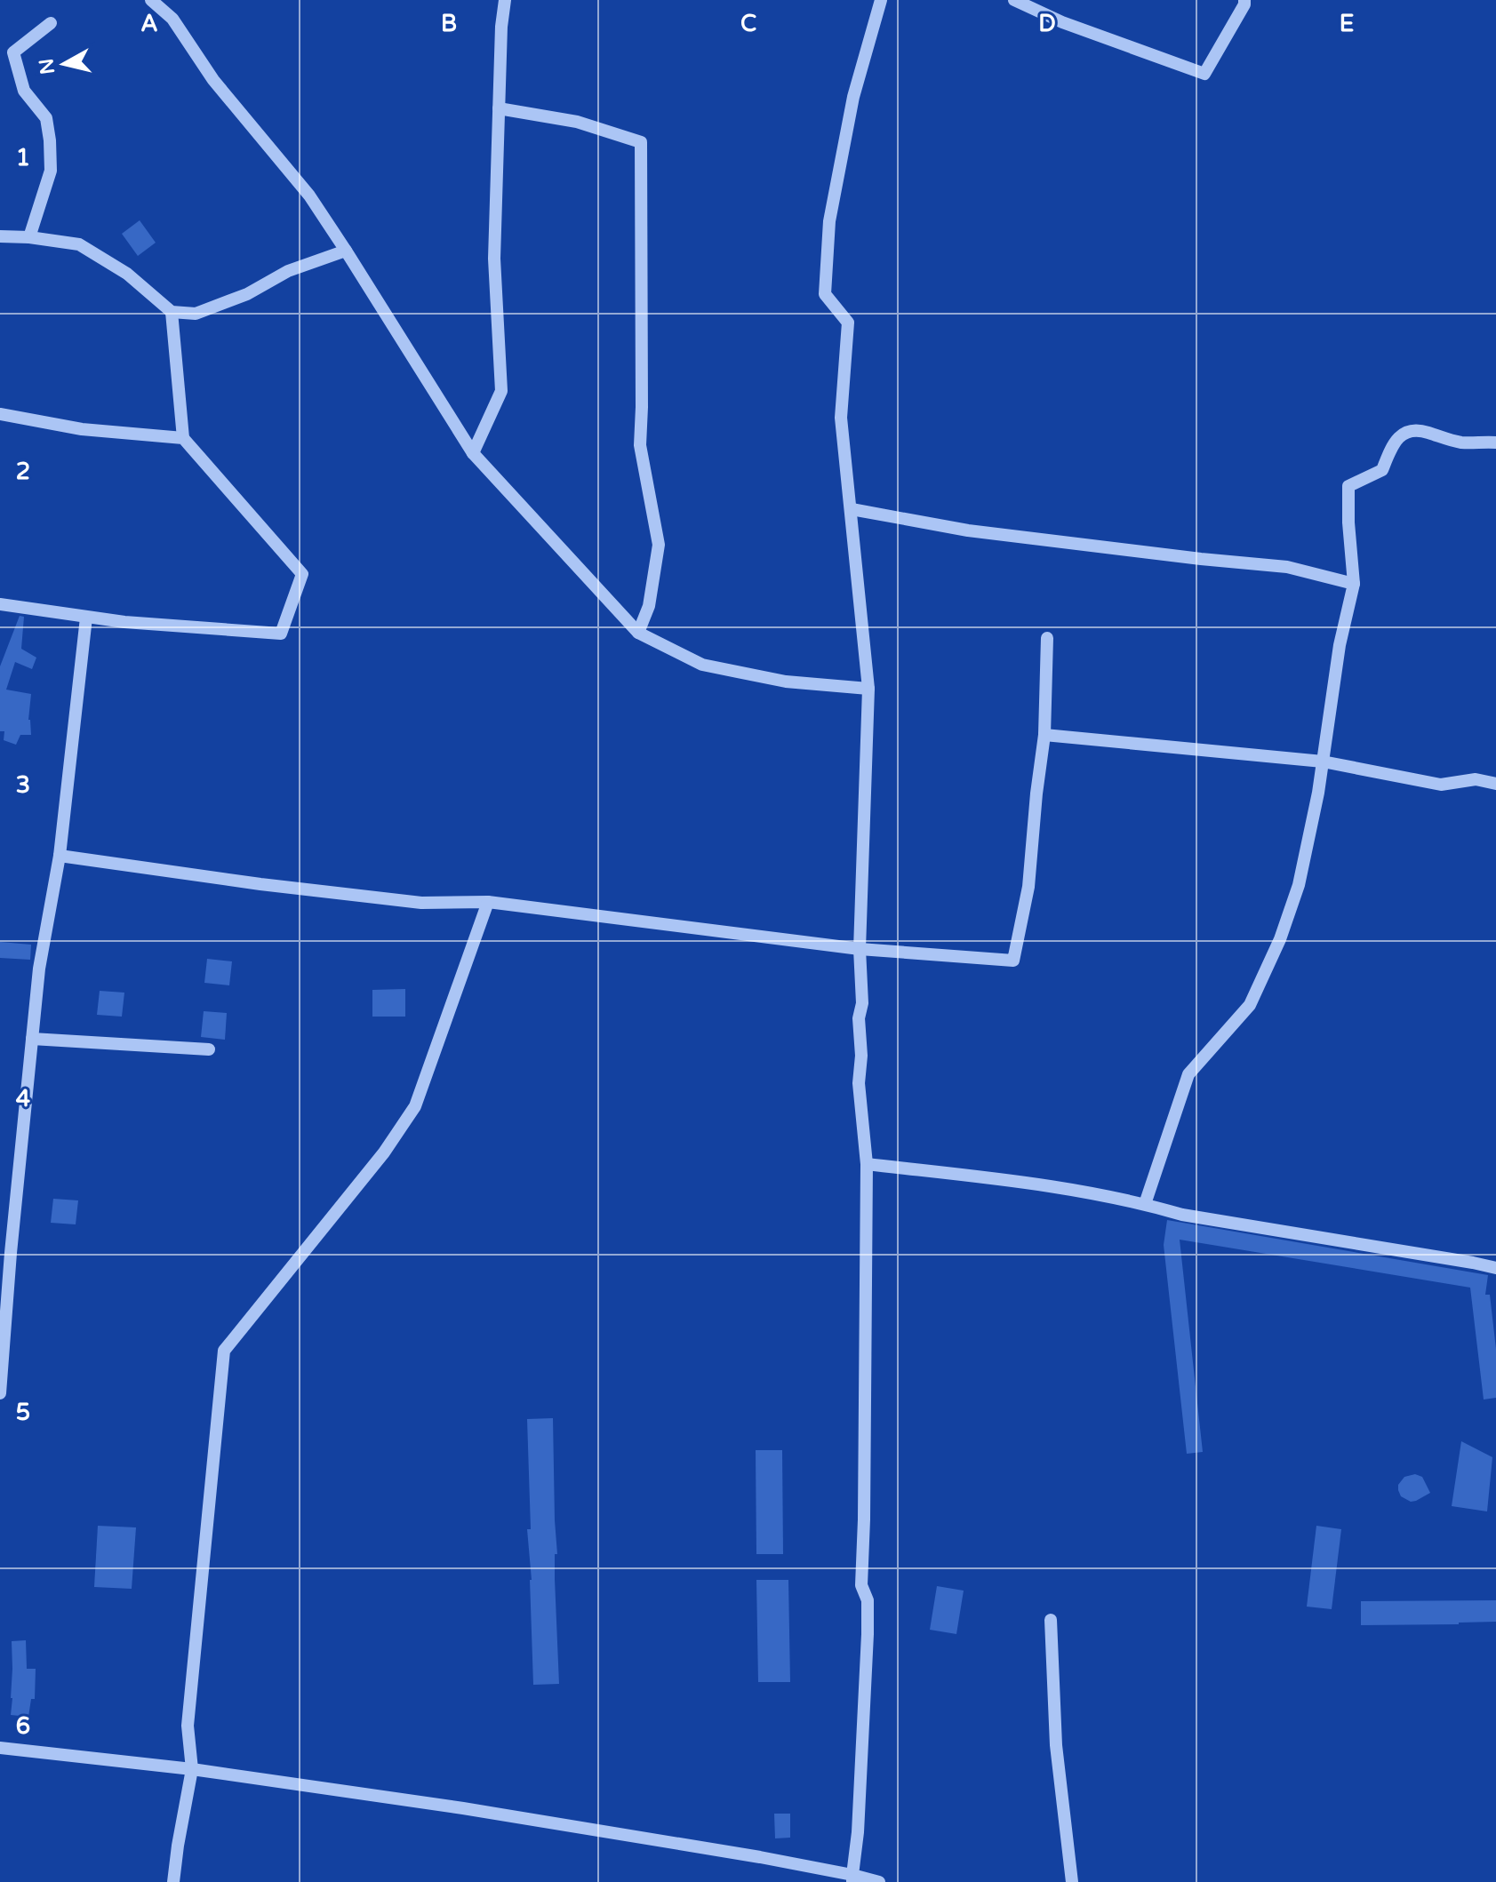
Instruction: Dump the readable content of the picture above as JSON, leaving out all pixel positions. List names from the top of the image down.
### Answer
{
  "north": "left",
  "grid": {
    "columns": [
      "A",
      "B",
      "C",
      "D",
      "E"
    ],
    "rows": [
      "1",
      "2",
      "3",
      "4",
      "5",
      "6"
    ]
  }
}
